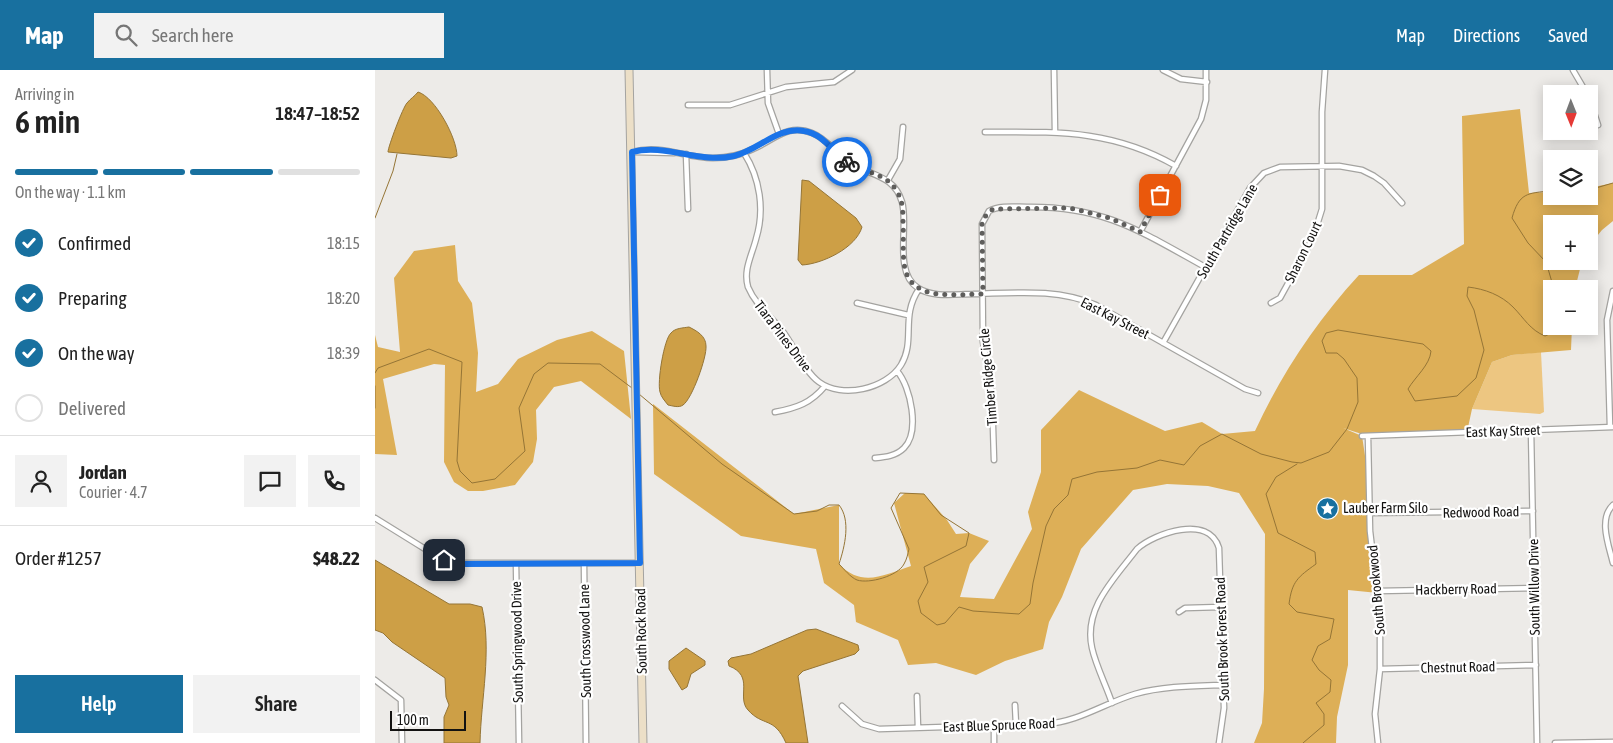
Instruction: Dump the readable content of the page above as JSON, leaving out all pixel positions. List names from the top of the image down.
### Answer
{
  "streets": {
    "main road": ["South Rock Road"],
    "street": [
      "South Partridge Lane",
      "Sharon Court",
      "East Kay Street",
      "Tiara Pines Drive",
      "Timber Ridge Circle",
      "Redwood Road",
      "South Willow Drive",
      "Hackberry Road",
      "South Brookwood",
      "South Brook Forest Road",
      "South Crosswood Lane",
      "South Springwood Drive",
      "Chestnut Road",
      "East Blue Spruce Road"
    ]
  },
  "crossings": [
    ["South Partridge Lane", "Sharon Court"],
    ["South Partridge Lane", "East Kay Street"],
    ["East Kay Street", "Timber Ridge Circle"],
    ["East Kay Street", "South Willow Drive"],
    ["East Kay Street", "South Brookwood"],
    ["Redwood Road", "South Willow Drive"],
    ["Redwood Road", "South Brookwood"],
    ["South Willow Drive", "Hackberry Road"],
    ["South Willow Drive", "Chestnut Road"],
    ["Hackberry Road", "South Brookwood"],
    ["South Brookwood", "Chestnut Road"],
    ["South Brook Forest Road", "East Blue Spruce Road"]
  ],
  "places": {
    "place": ["Lauber Farm Silo"]
  },
  "scale_bar": "100 m",
  "north": "bottom",
  "page": {
    "header": "Map",
    "search": "Search here",
    "nav": ["Map", "Directions", "Saved"],
    "heading": ["6 min", "Arriving in", "18:47–18:52"],
    "panel": [
      "Jordan",
      "Courier · 4.7",
      "Order #1257",
      "$48.22"
    ],
    "map_buttons": ["+", "−"],
    "bar": "On the way · 1.1 km",
    "list": [
      ["Confirmed", "18:15"],
      ["Preparing", "18:20"],
      ["On the way", "18:39"],
      "Delivered"
    ],
    "buttons": ["Help", "Share"],
    "scale": "100 m"
  }
}
